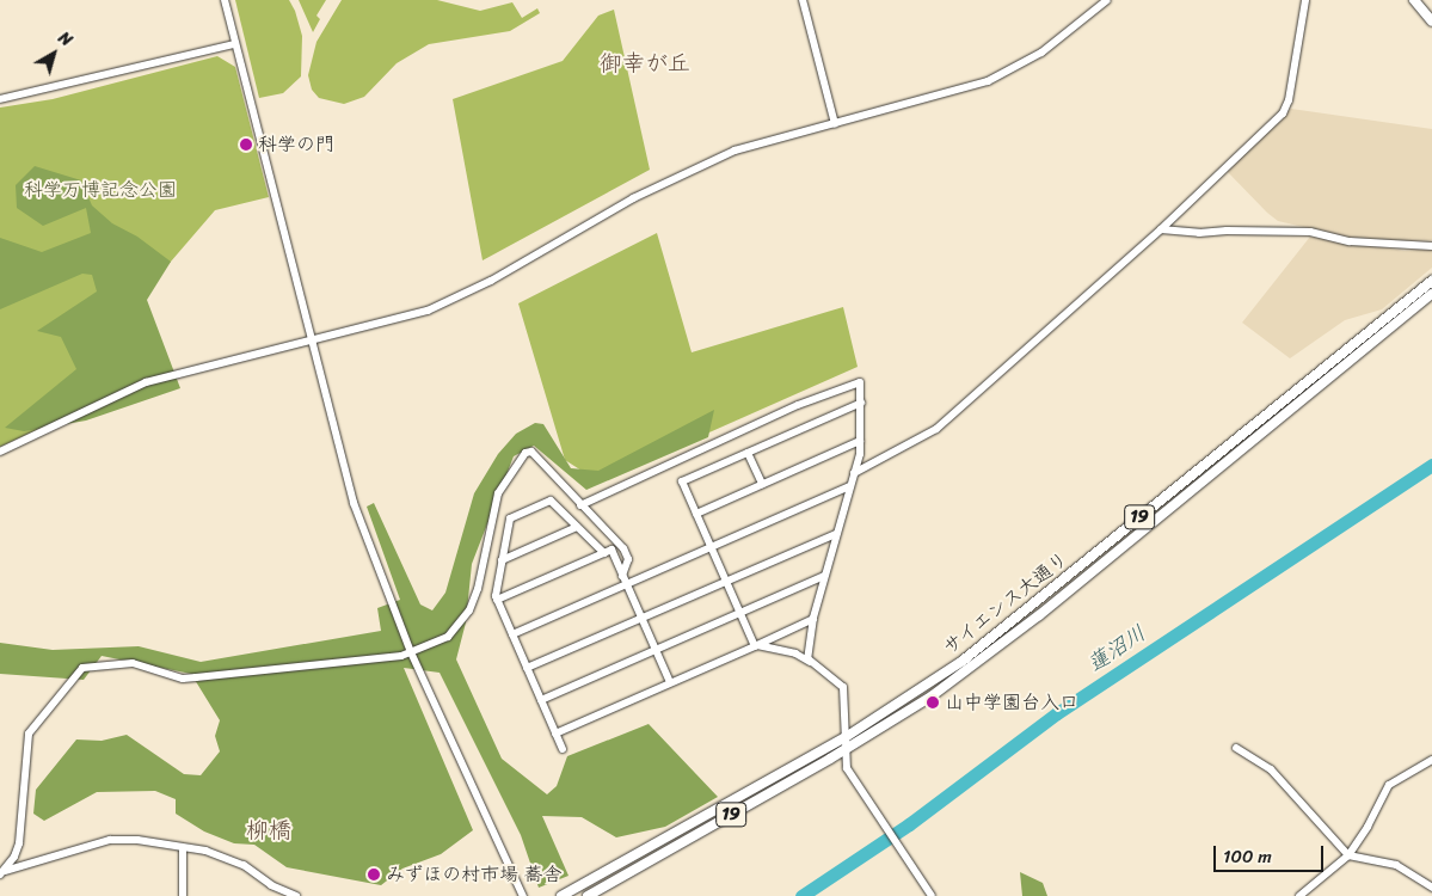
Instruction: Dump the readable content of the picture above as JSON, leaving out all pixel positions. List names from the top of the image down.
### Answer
{
  "streets": {
    "main road": ["19", "サイエンス大通り"]
  },
  "districts": ["御幸が丘", "柳橋"],
  "water": ["蓮沼川"],
  "parks": ["科学万博記念公園"],
  "places": ["科学の門", "山中学園台入口", "みずほの村市場 蕎舎"],
  "scale_bar": "100 m",
  "north": "top right"
}
